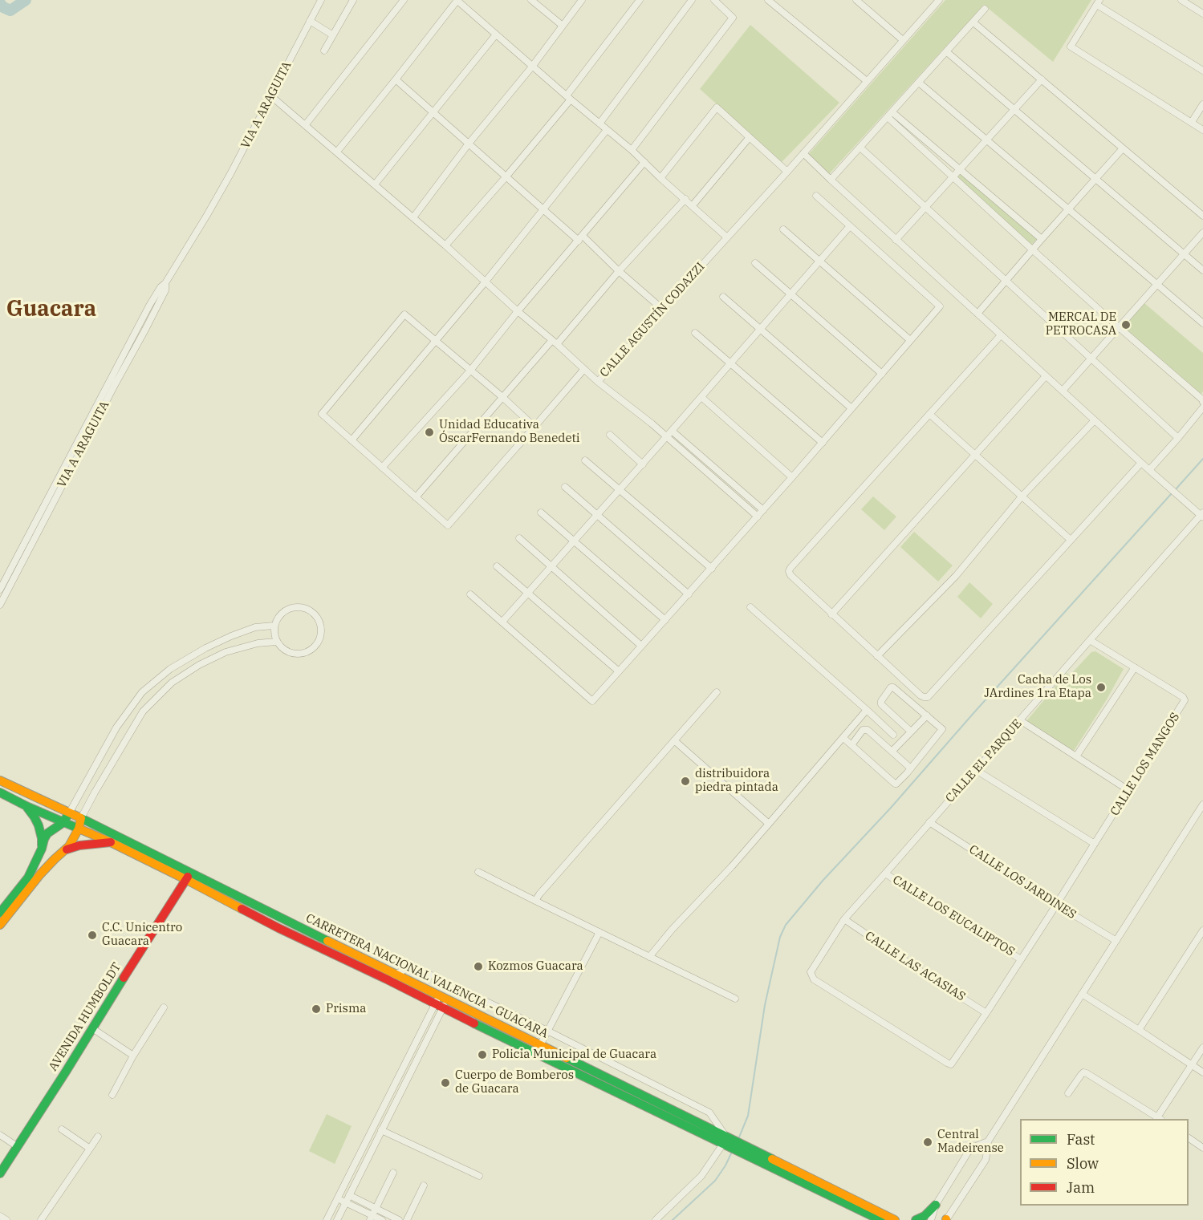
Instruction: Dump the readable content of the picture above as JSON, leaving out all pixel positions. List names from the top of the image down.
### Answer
{
  "streets": {
    "main road": ["CARRETERA NACIONAL VALENCIA - GUACARA", "AVENIDA HUMBOLDT"],
    "street": [
      "VIA A ARAGUITA",
      "CALLE AGUSTÍN CODAZZI",
      "CALLE EL PARQUE",
      "CALLE LOS MANGOS",
      "CALLE LOS JARDINES",
      "CALLE LOS EUCALIPTOS",
      "CALLE LAS ACASIAS"
    ]
  },
  "crossings": [
    ["VIA A ARAGUITA", "CALLE AGUSTÍN CODAZZI"],
    ["CALLE EL PARQUE", "CALLE LOS MANGOS"],
    ["CALLE EL PARQUE", "CALLE LOS JARDINES"],
    ["CALLE EL PARQUE", "CALLE LOS EUCALIPTOS"],
    ["CALLE EL PARQUE", "CALLE LAS ACASIAS"],
    ["CALLE LOS MANGOS", "CALLE LOS JARDINES"],
    ["CARRETERA NACIONAL VALENCIA - GUACARA", "AVENIDA HUMBOLDT"]
  ],
  "districts": ["Guacara"],
  "places": [
    "MERCAL DE PETROCASA",
    "Unidad Educativa ÓscarFernando Benedeti",
    "Cacha de Los JArdines 1ra Etapa",
    "distribuidora piedra pintada",
    "C.C. Unicentro Guacara",
    "Kozmos Guacara",
    "Prisma",
    "Policia Municipal de Guacara",
    "Cuerpo de Bomberos de Guacara",
    "Central Madeirense"
  ],
  "legend": ["Fast", "Slow", "Jam"]
}
